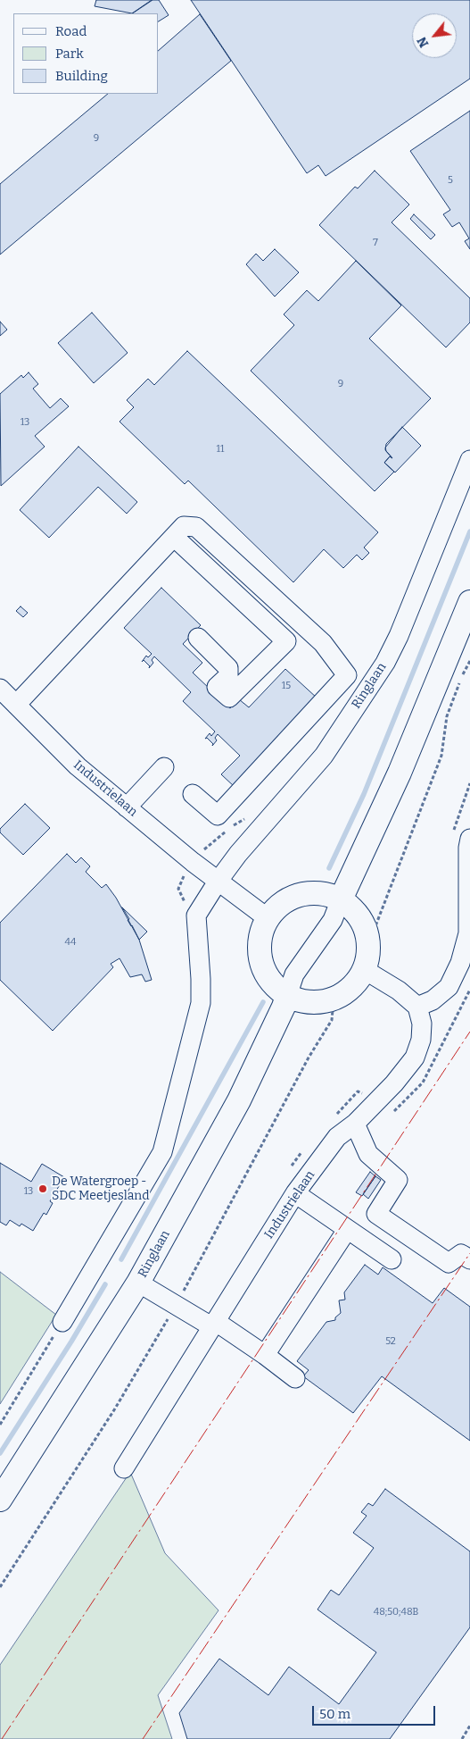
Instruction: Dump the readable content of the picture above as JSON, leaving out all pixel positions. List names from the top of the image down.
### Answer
{
  "streets": {
    "main road": ["Ringlaan"],
    "street": ["Industrielaan"]
  },
  "crossings": [
    ["Ringlaan", "Industrielaan"]
  ],
  "places": ["De Watergroep - SDC Meetjesland"],
  "house_numbers": [
    "9",
    "5",
    "7",
    "9",
    "13",
    "11",
    "15",
    "44",
    "13",
    "52",
    "48;50;48B"
  ],
  "legend": ["Road", "Park", "Building"],
  "scale_bar": "50 m",
  "north": "bottom left"
}
